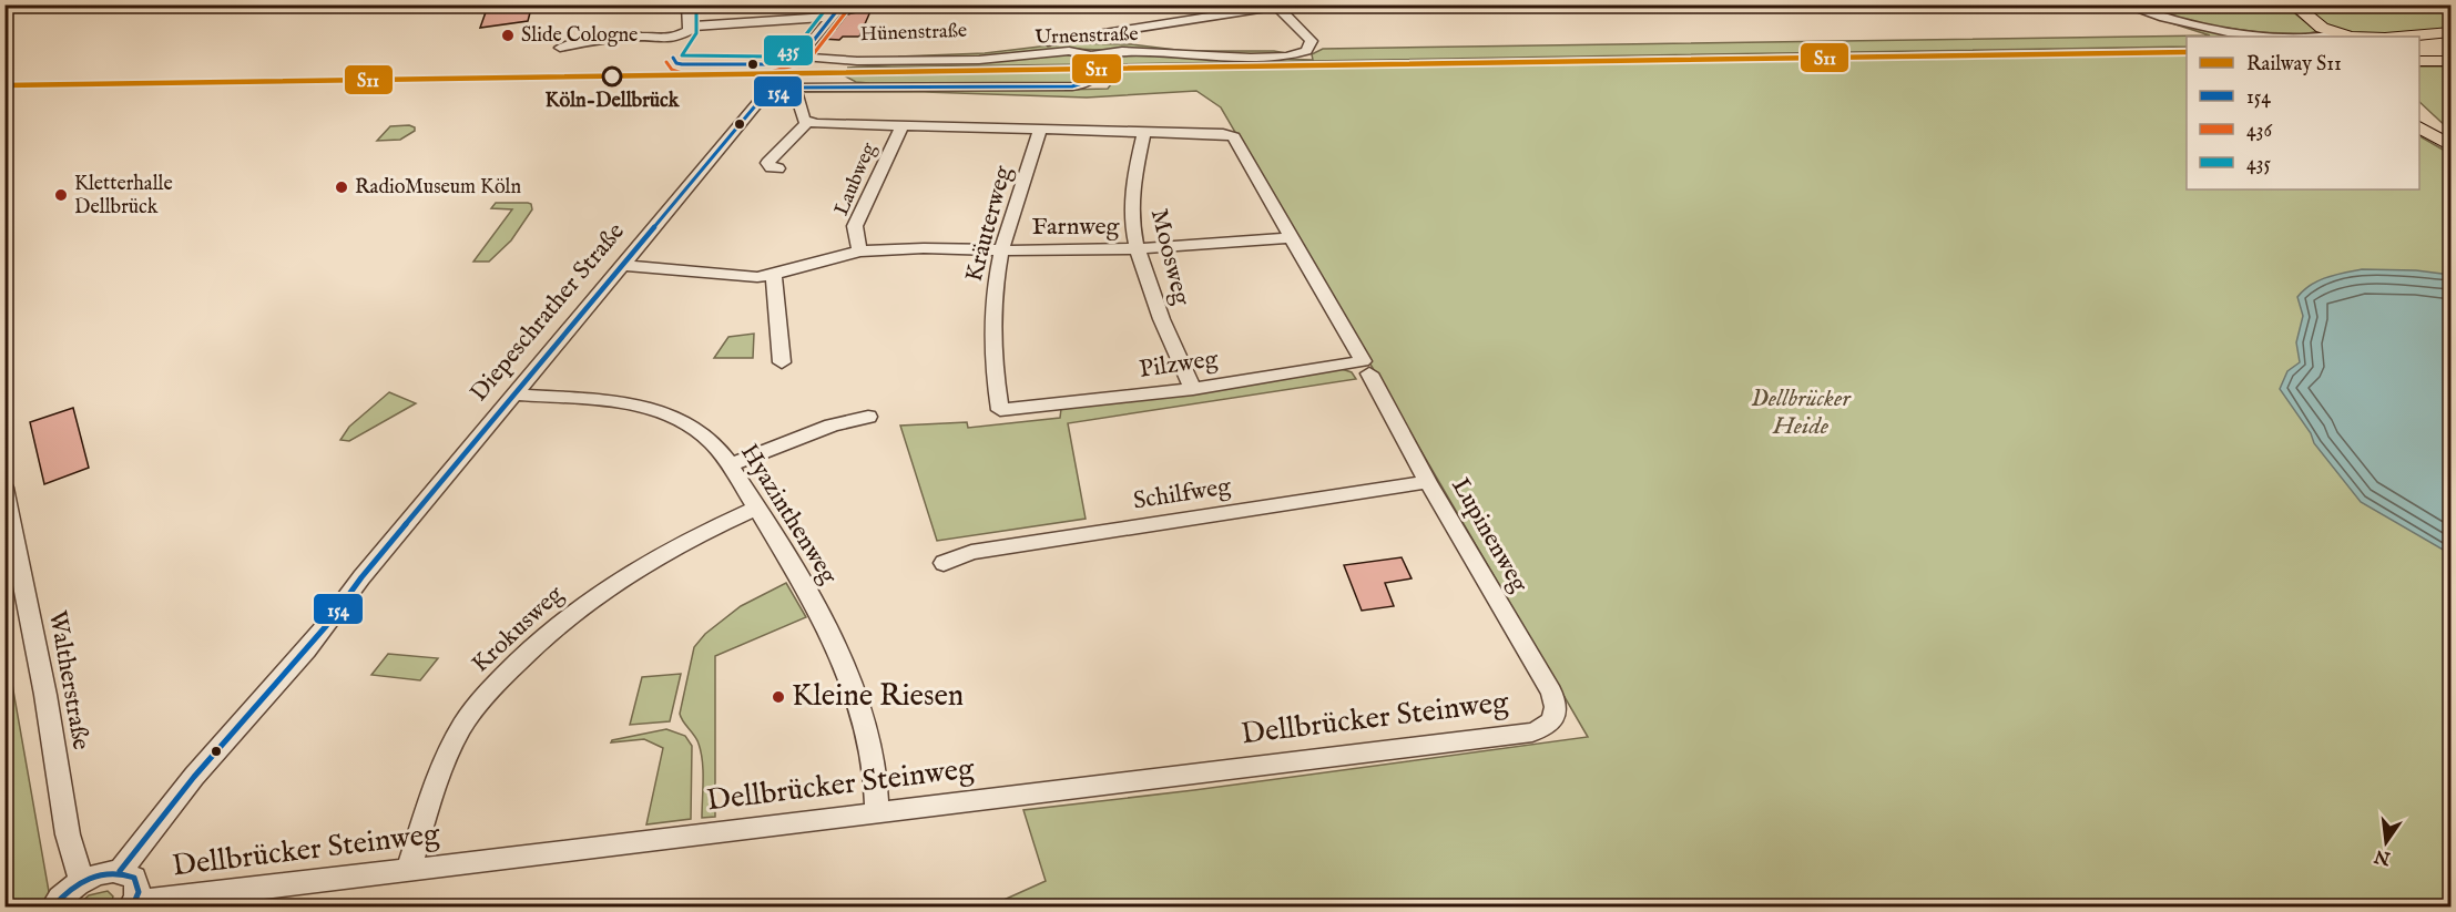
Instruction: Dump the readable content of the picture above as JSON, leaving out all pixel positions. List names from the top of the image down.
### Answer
{
  "streets": {
    "street": [
      "Hünenstraße",
      "Urnenstraße",
      "Laubweg",
      "Kräuterweg",
      "Farnweg",
      "Moosweg",
      "Diepeschrather Straße",
      "Pilzweg",
      "Schilfweg",
      "Hyazinthenweg",
      "Lupinenweg",
      "Krokusweg",
      "Waltherstraße",
      "Dellbrücker Steinweg"
    ]
  },
  "crossings": [
    ["Hünenstraße", "Urnenstraße"],
    ["Urnenstraße", "Diepeschrather Straße"],
    ["Laubweg", "Farnweg"],
    ["Kräuterweg", "Farnweg"],
    ["Kräuterweg", "Pilzweg"],
    ["Farnweg", "Moosweg"],
    ["Farnweg", "Diepeschrather Straße"],
    ["Farnweg", "Lupinenweg"],
    ["Moosweg", "Pilzweg"],
    ["Moosweg", "Lupinenweg"],
    ["Diepeschrather Straße", "Hyazinthenweg"],
    ["Pilzweg", "Lupinenweg"],
    ["Schilfweg", "Lupinenweg"],
    ["Hyazinthenweg", "Krokusweg"],
    ["Hyazinthenweg", "Dellbrücker Steinweg"],
    ["Lupinenweg", "Dellbrücker Steinweg"],
    ["Krokusweg", "Dellbrücker Steinweg"]
  ],
  "parks": ["Dellbrücker Heide"],
  "places": [
    "Slide Cologne",
    "Köln-Dellbrück",
    "RadioMuseum Köln",
    "Kletterhalle Dellbrück",
    "Kleine Riesen"
  ],
  "lines": [
    "transit line 154",
    "transit line 436",
    "transit line 435",
    "rail line S11"
  ],
  "legend": [
    "Railway S11",
    "154",
    "436",
    "435"
  ],
  "north": "bottom"
}
